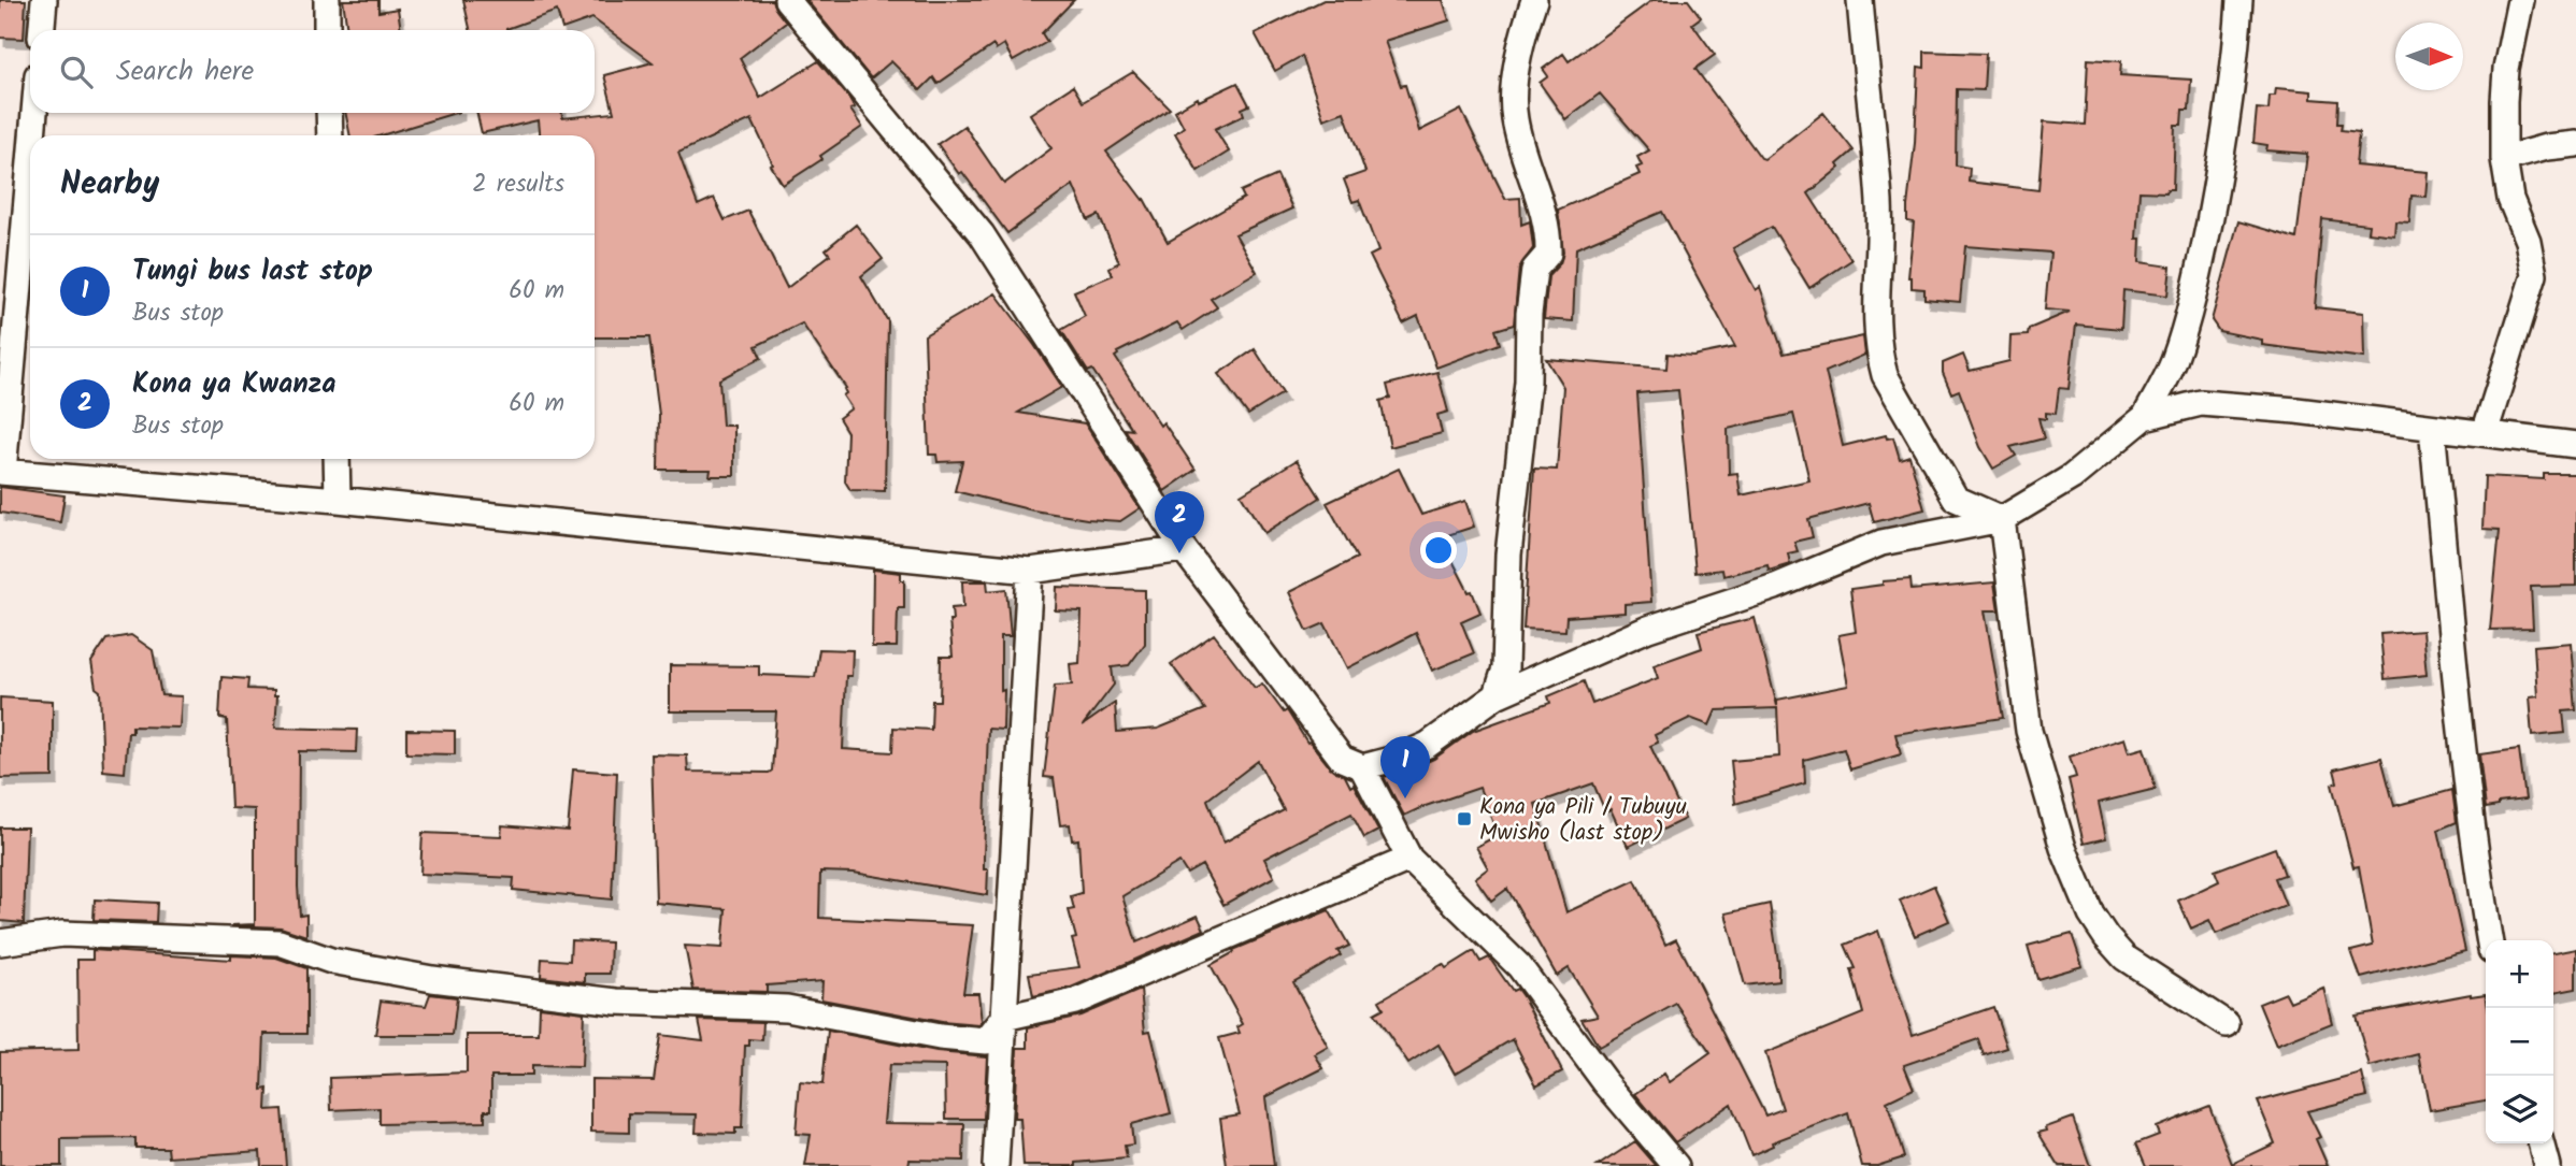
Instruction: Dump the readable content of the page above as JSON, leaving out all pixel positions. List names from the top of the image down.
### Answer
{
  "places": {
    "transit": ["Kona ya Pili / Tubuyu Mwisho (last stop)"]
  },
  "north": "right",
  "page": {
    "search": "Search here",
    "heading": ["Nearby", "2 results"],
    "list": [
      {
        "mark": "1",
        "name": "Tungi bus last stop",
        "note": "Bus stop",
        "value": "60 m"
      },
      {
        "mark": "2",
        "name": "Kona ya Kwanza",
        "note": "Bus stop",
        "value": "60 m"
      }
    ],
    "pins": ["2", "1"],
    "map_buttons": ["+", "−"]
  }
}
